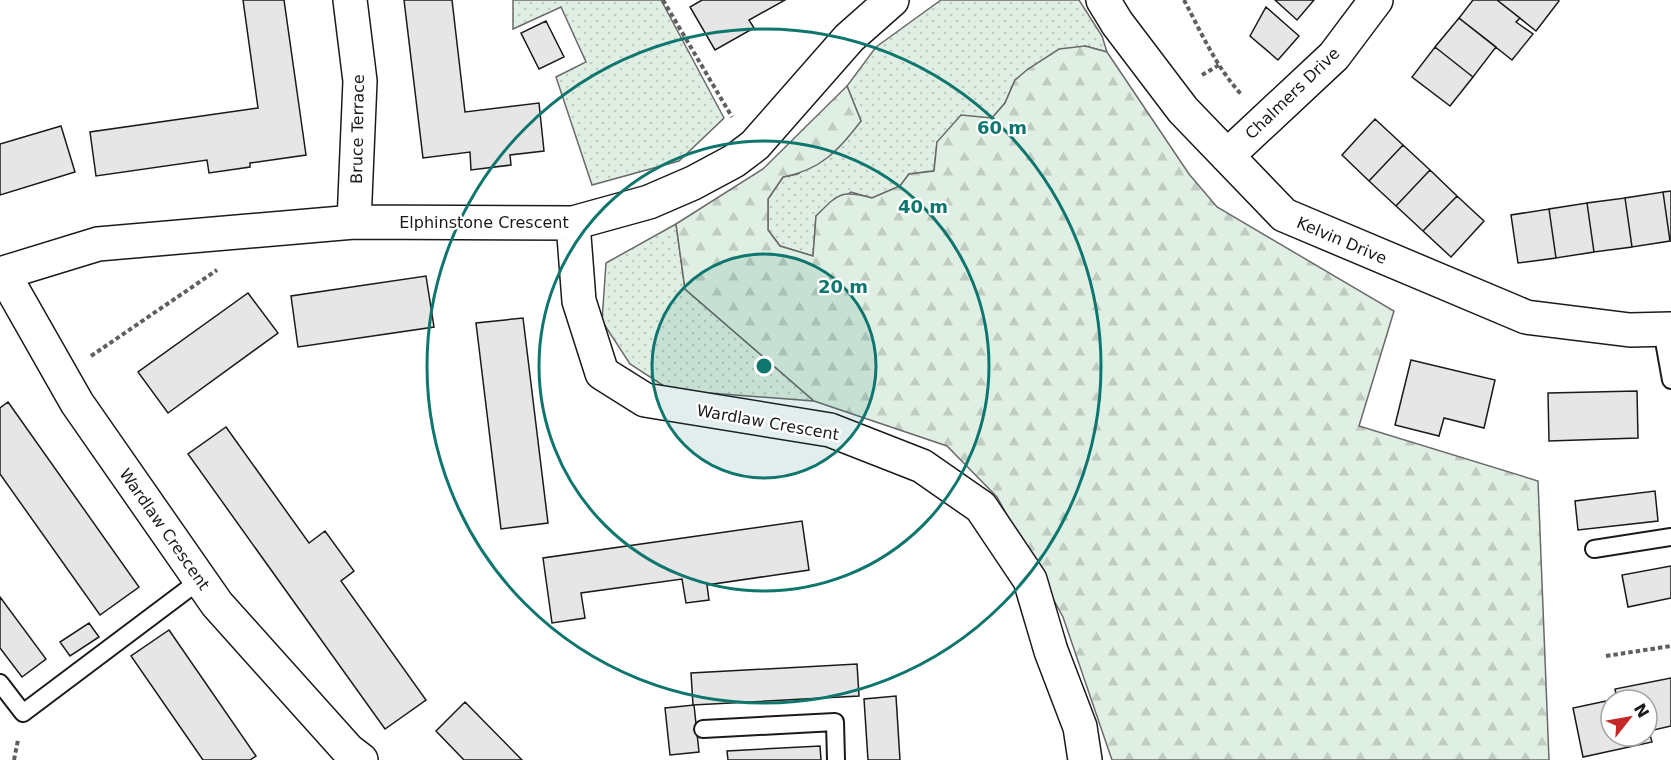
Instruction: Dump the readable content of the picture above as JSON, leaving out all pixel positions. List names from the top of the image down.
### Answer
{
  "streets": {
    "street": [
      "Chalmers Drive",
      "Bruce Terrace",
      "Elphinstone Crescent",
      "Kelvin Drive",
      "Wardlaw Crescent"
    ]
  },
  "crossings": [
    ["Chalmers Drive", "Kelvin Drive"],
    ["Bruce Terrace", "Elphinstone Crescent"],
    ["Elphinstone Crescent", "Wardlaw Crescent"]
  ],
  "north": "top right",
  "rings": ["60 m", "40 m", "20 m"]
}
